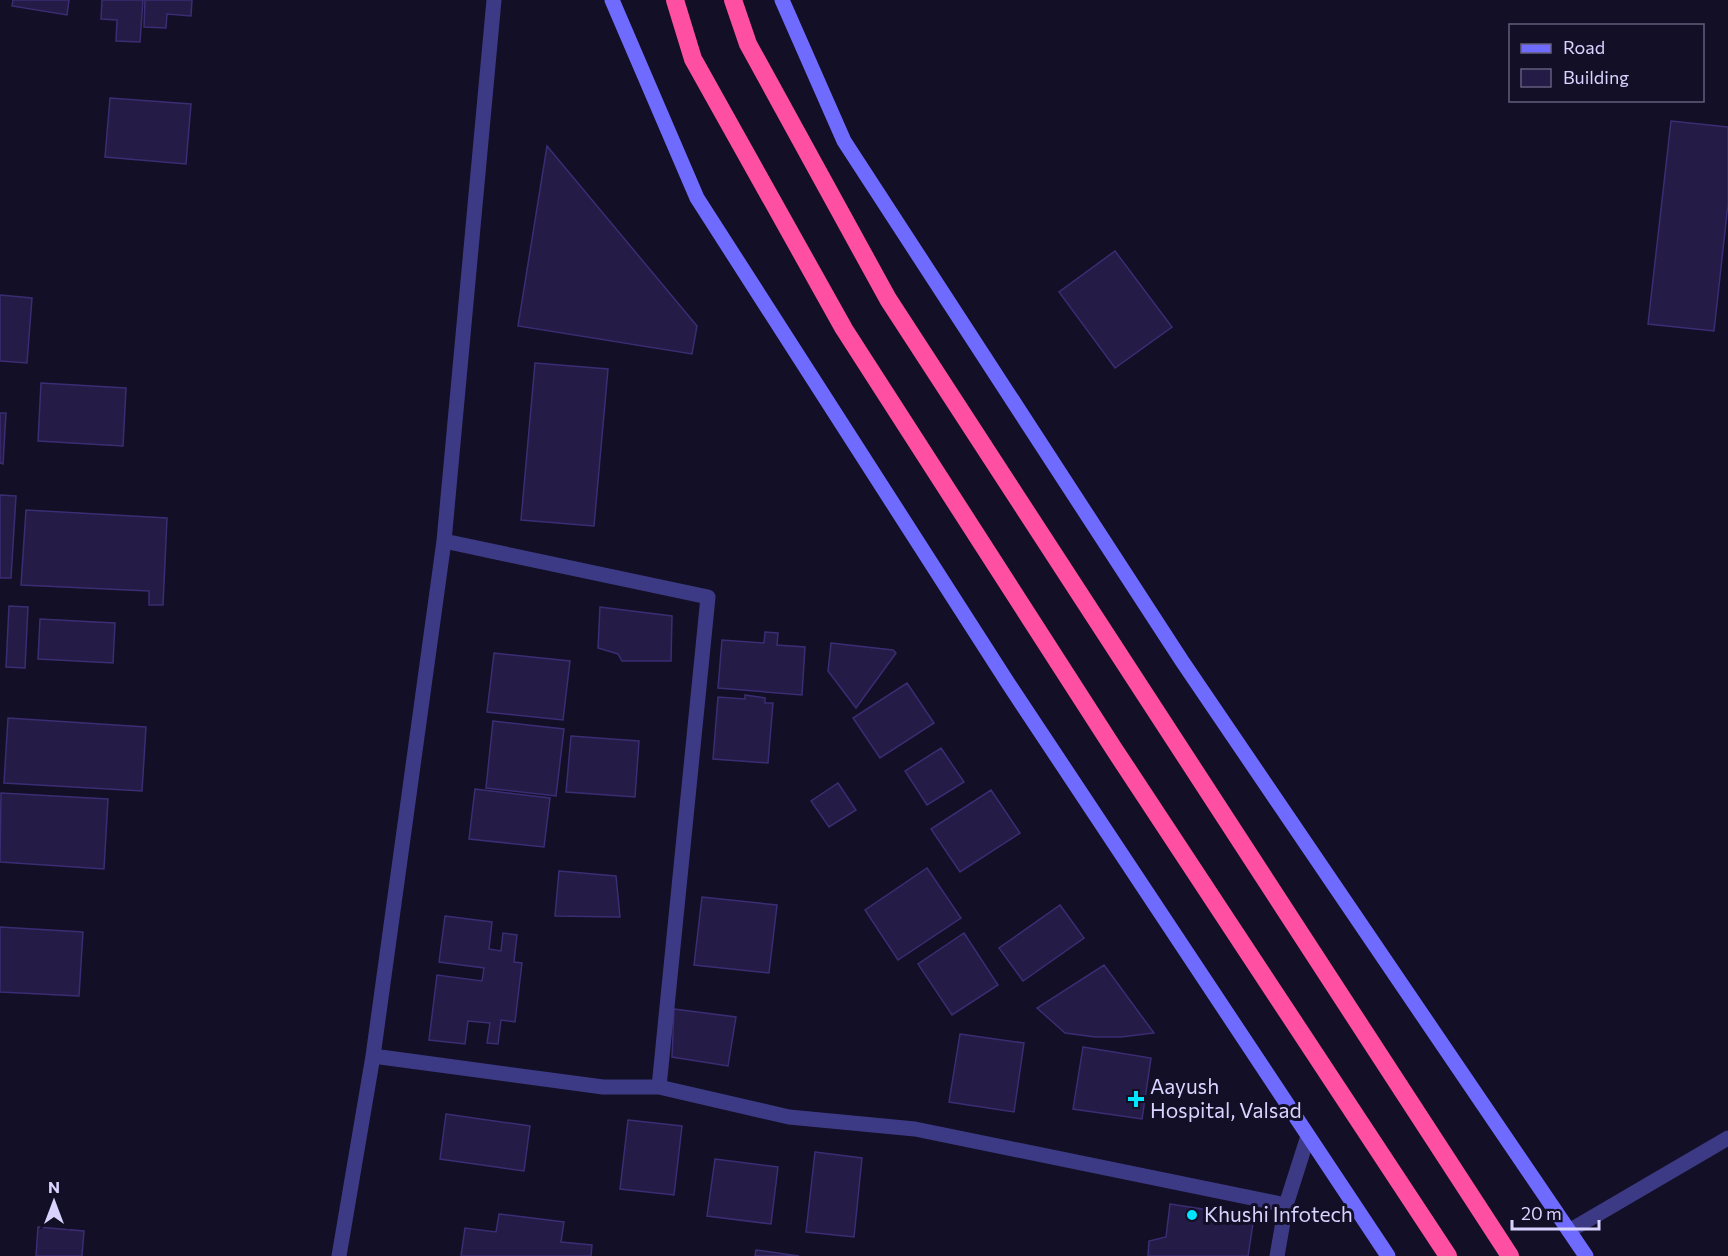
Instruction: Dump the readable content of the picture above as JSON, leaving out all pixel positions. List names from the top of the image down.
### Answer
{
  "places": {
    "health": ["Aayush Hospital, Valsad"],
    "other": ["Khushi Infotech"]
  },
  "legend": ["Road", "Building"],
  "scale_bar": "20 m",
  "north": "top"
}
